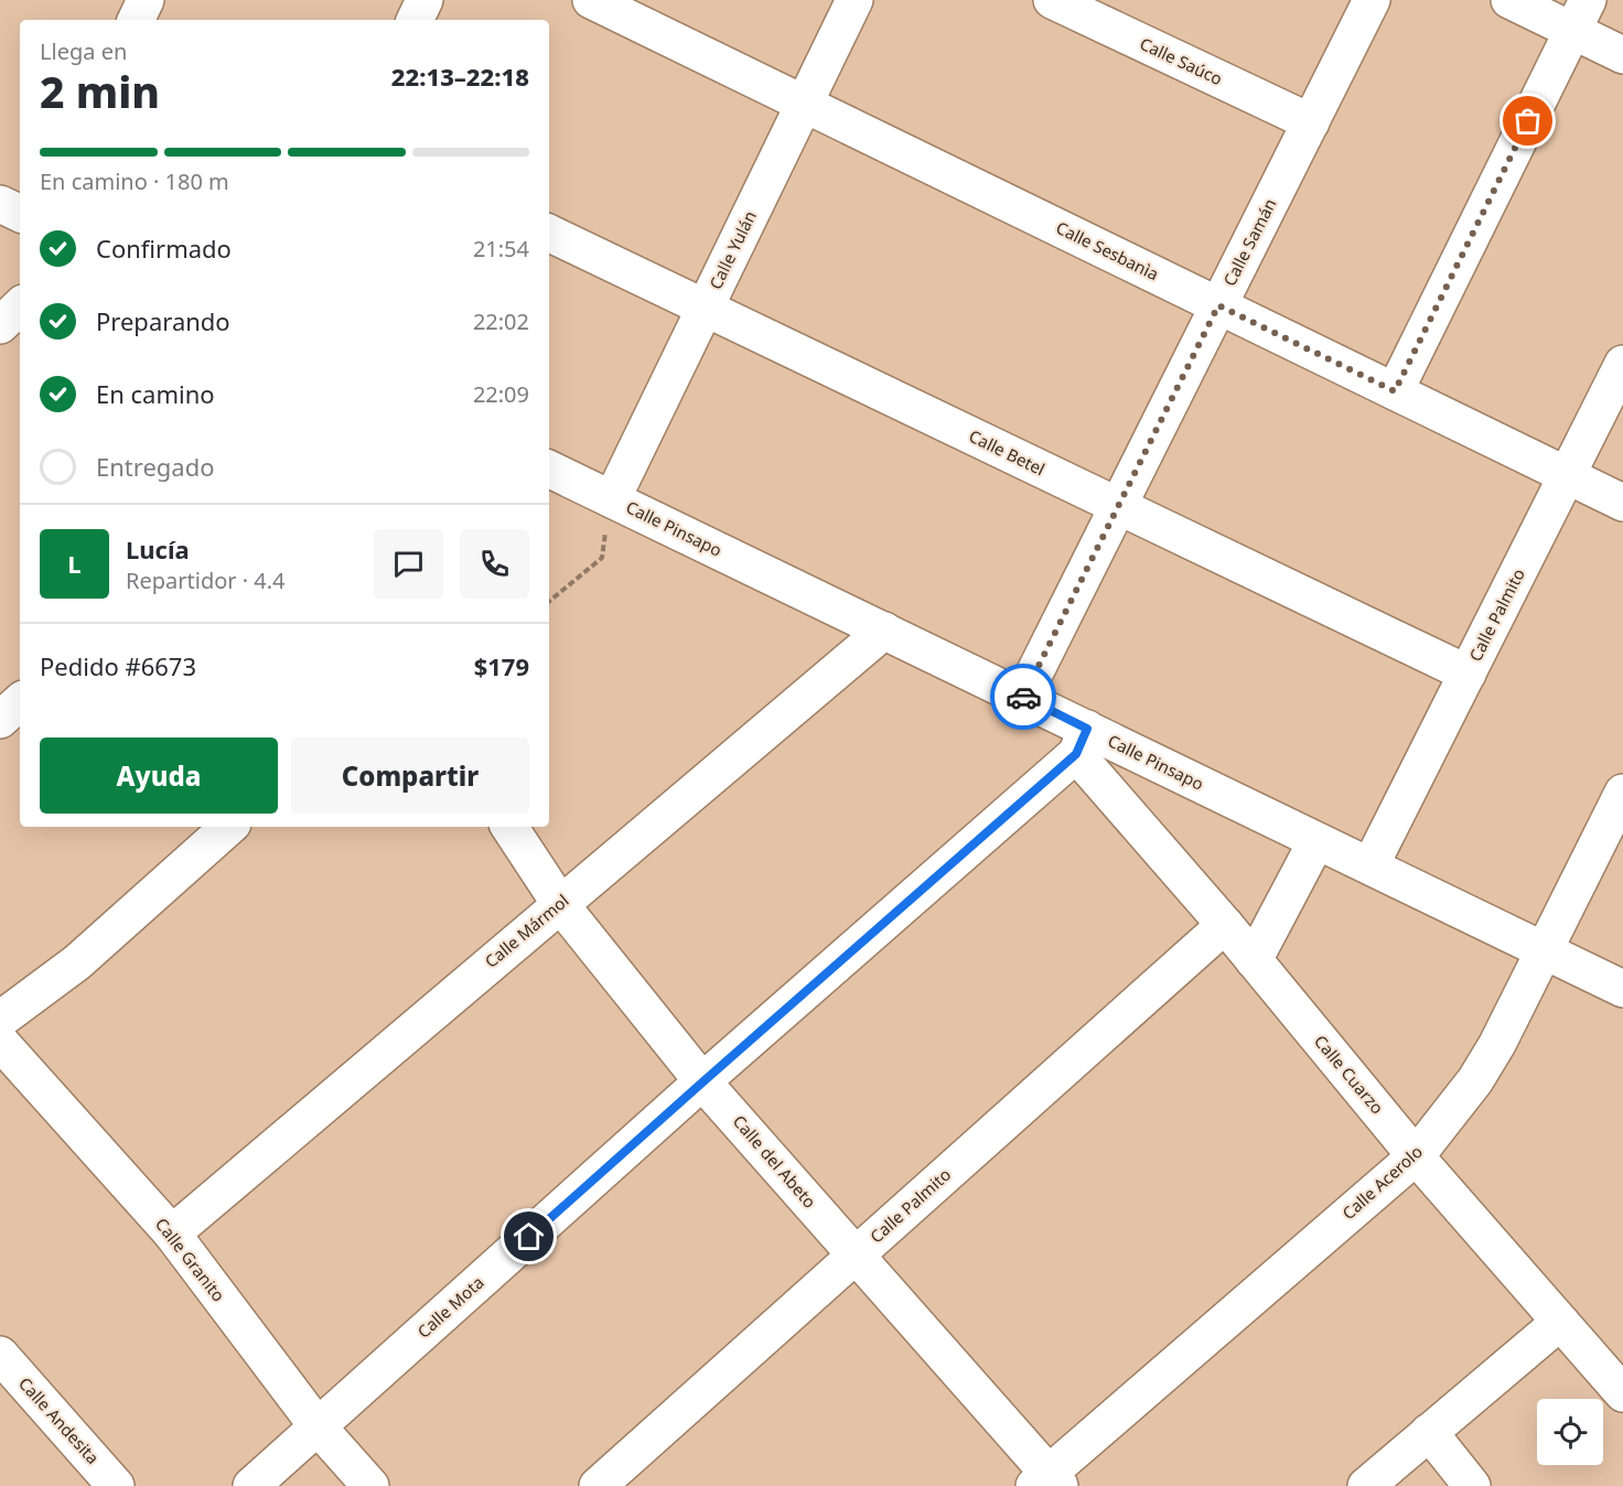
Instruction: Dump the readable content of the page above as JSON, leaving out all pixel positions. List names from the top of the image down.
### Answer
{
  "streets": {
    "street": [
      "Calle Saúco",
      "Calle Samán",
      "Calle Yulán",
      "Calle Sesbanìa",
      "Calle Betel",
      "Calle Pinsapo",
      "Calle Palmito",
      "Calle Mármol",
      "Calle Cuarzo",
      "Calle del Abeto",
      "Calle Acerolo",
      "Calle Granito",
      "Calle Mota",
      "Calle Andesita"
    ]
  },
  "crossings": [
    ["Calle Saúco", "Calle Samán"],
    ["Calle Samán", "Calle Sesbanìa"],
    ["Calle Samán", "Calle Betel"],
    ["Calle Samán", "Calle Pinsapo"],
    ["Calle Yulán", "Calle Sesbanìa"],
    ["Calle Yulán", "Calle Betel"],
    ["Calle Yulán", "Calle Pinsapo"],
    ["Calle Sesbanìa", "Calle Palmito"],
    ["Calle Betel", "Calle Palmito"],
    ["Calle Pinsapo", "Calle Palmito"],
    ["Calle Pinsapo", "Calle Mármol"],
    ["Calle Pinsapo", "Calle Cuarzo"],
    ["Calle Pinsapo", "Calle Acerolo"],
    ["Calle Pinsapo", "Calle Mota"],
    ["Calle Palmito", "Calle Cuarzo"],
    ["Calle Palmito", "Calle del Abeto"],
    ["Calle Mármol", "Calle del Abeto"],
    ["Calle Mármol", "Calle Granito"],
    ["Calle Cuarzo", "Calle Acerolo"],
    ["Calle Cuarzo", "Calle Mota"],
    ["Calle del Abeto", "Calle Acerolo"],
    ["Calle del Abeto", "Calle Mota"],
    ["Calle Granito", "Calle Mota"]
  ],
  "page": {
    "heading": ["2 min", "Llega en", "22:13–22:18"],
    "panel": [
      "Lucía",
      "Repartidor · 4.4",
      "Pedido #6673",
      "$179"
    ],
    "bar": "En camino · 180 m",
    "list": [
      ["Confirmado", "21:54"],
      ["Preparando", "22:02"],
      ["En camino", "22:09"],
      "Entregado"
    ],
    "round": "L",
    "buttons": ["Ayuda", "Compartir"]
  }
}
